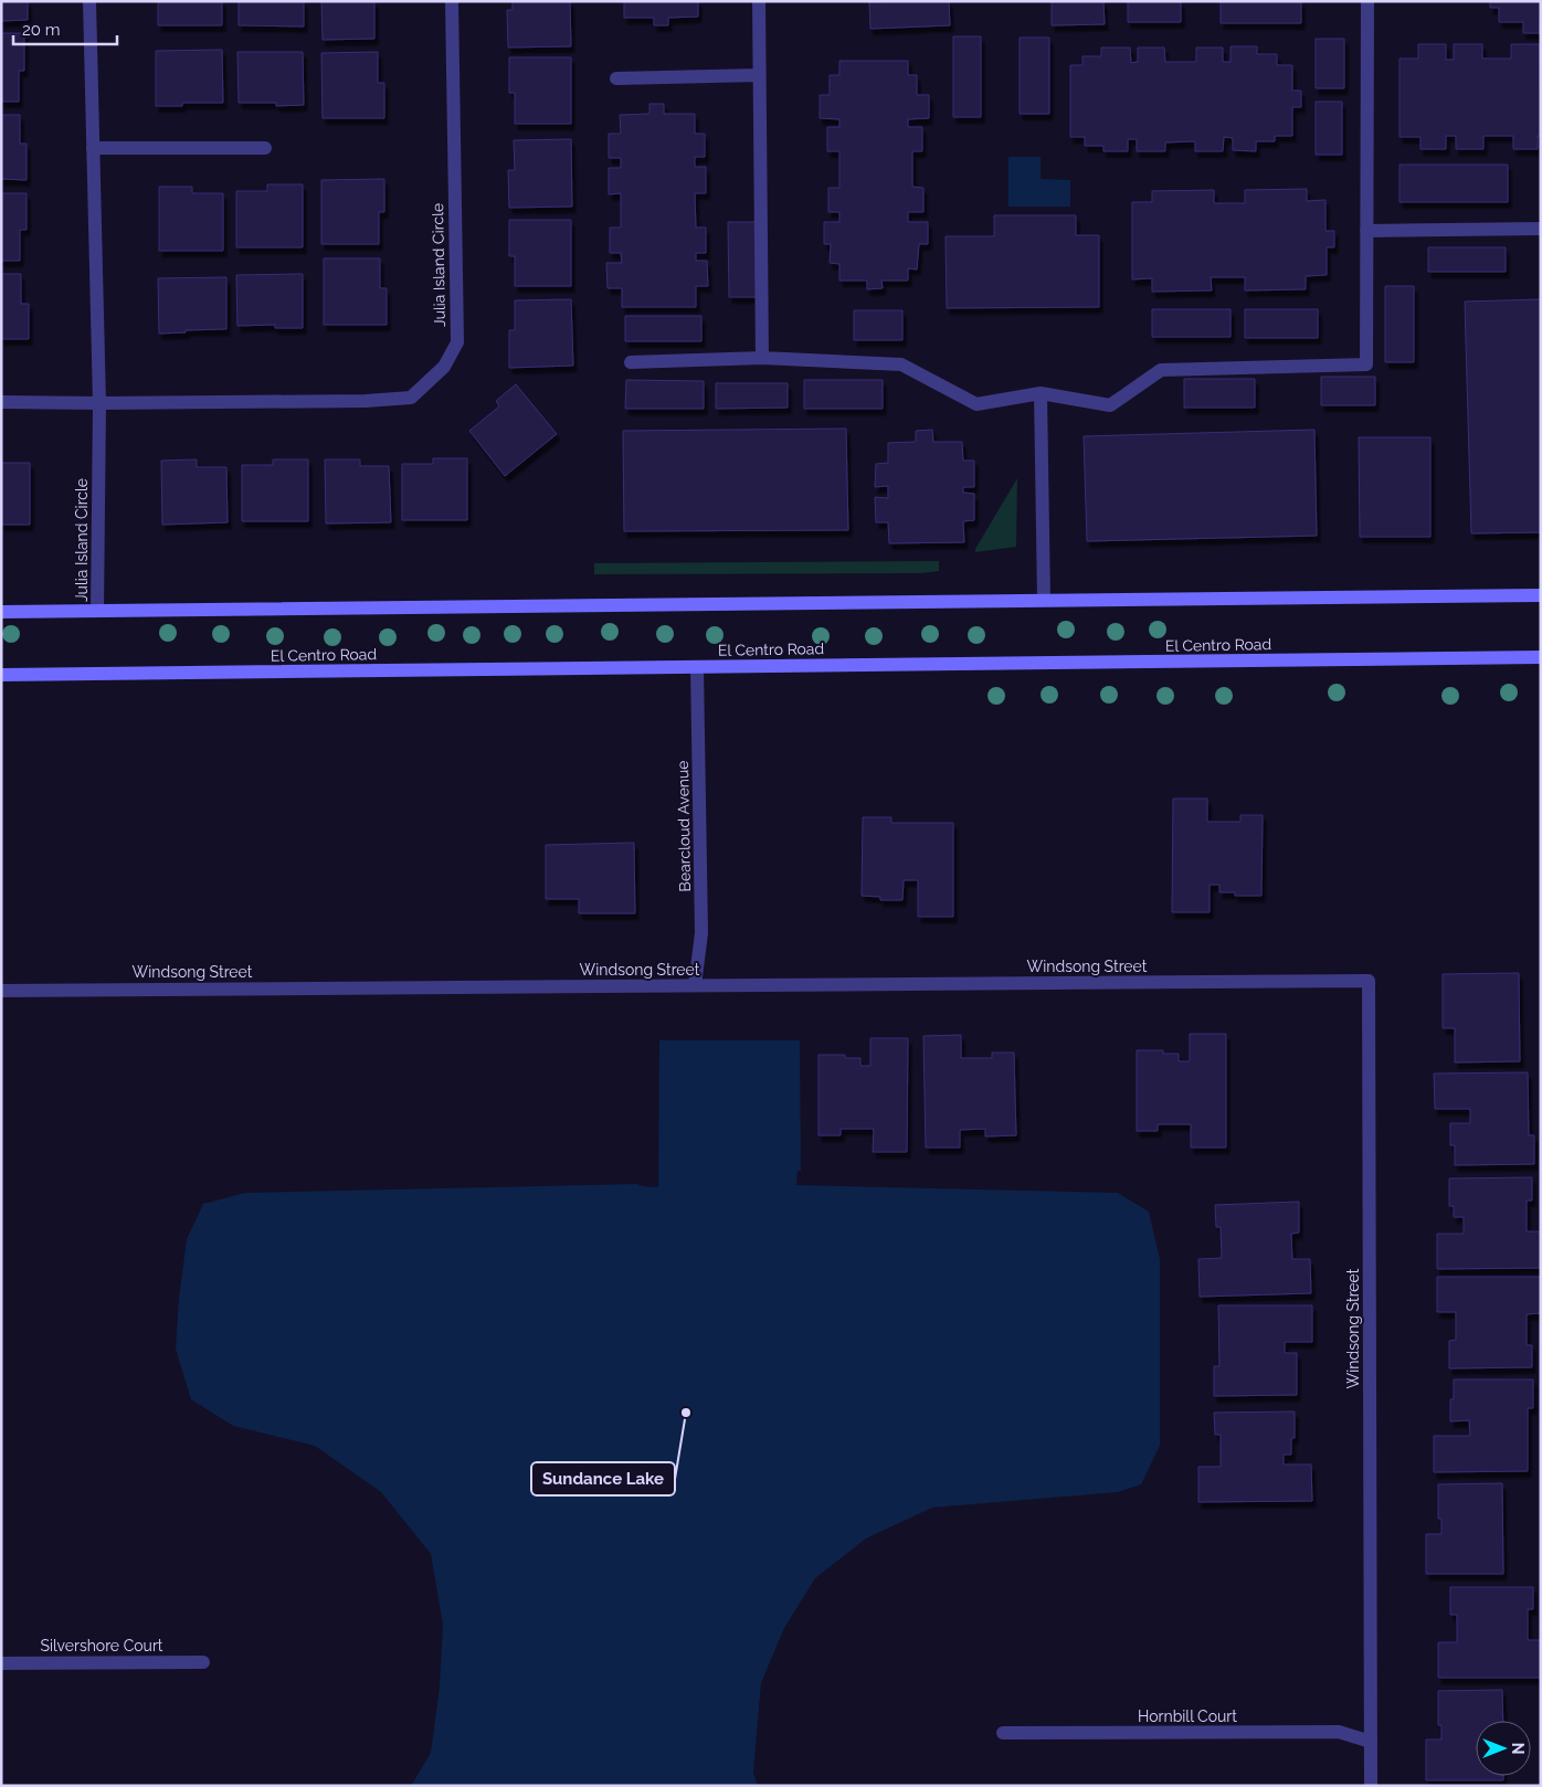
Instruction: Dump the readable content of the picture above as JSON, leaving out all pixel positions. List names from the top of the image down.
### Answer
{
  "streets": {
    "main road": ["El Centro Road"],
    "street": [
      "Julia Island Circle",
      "Bearcloud Avenue",
      "Windsong Street",
      "Silvershore Court",
      "Hornbill Court"
    ]
  },
  "crossings": [
    ["El Centro Road", "Bearcloud Avenue"],
    ["Bearcloud Avenue", "Windsong Street"],
    ["Windsong Street", "Hornbill Court"]
  ],
  "places": ["Sundance Lake"],
  "scale_bar": "20 m",
  "north": "right"
}
